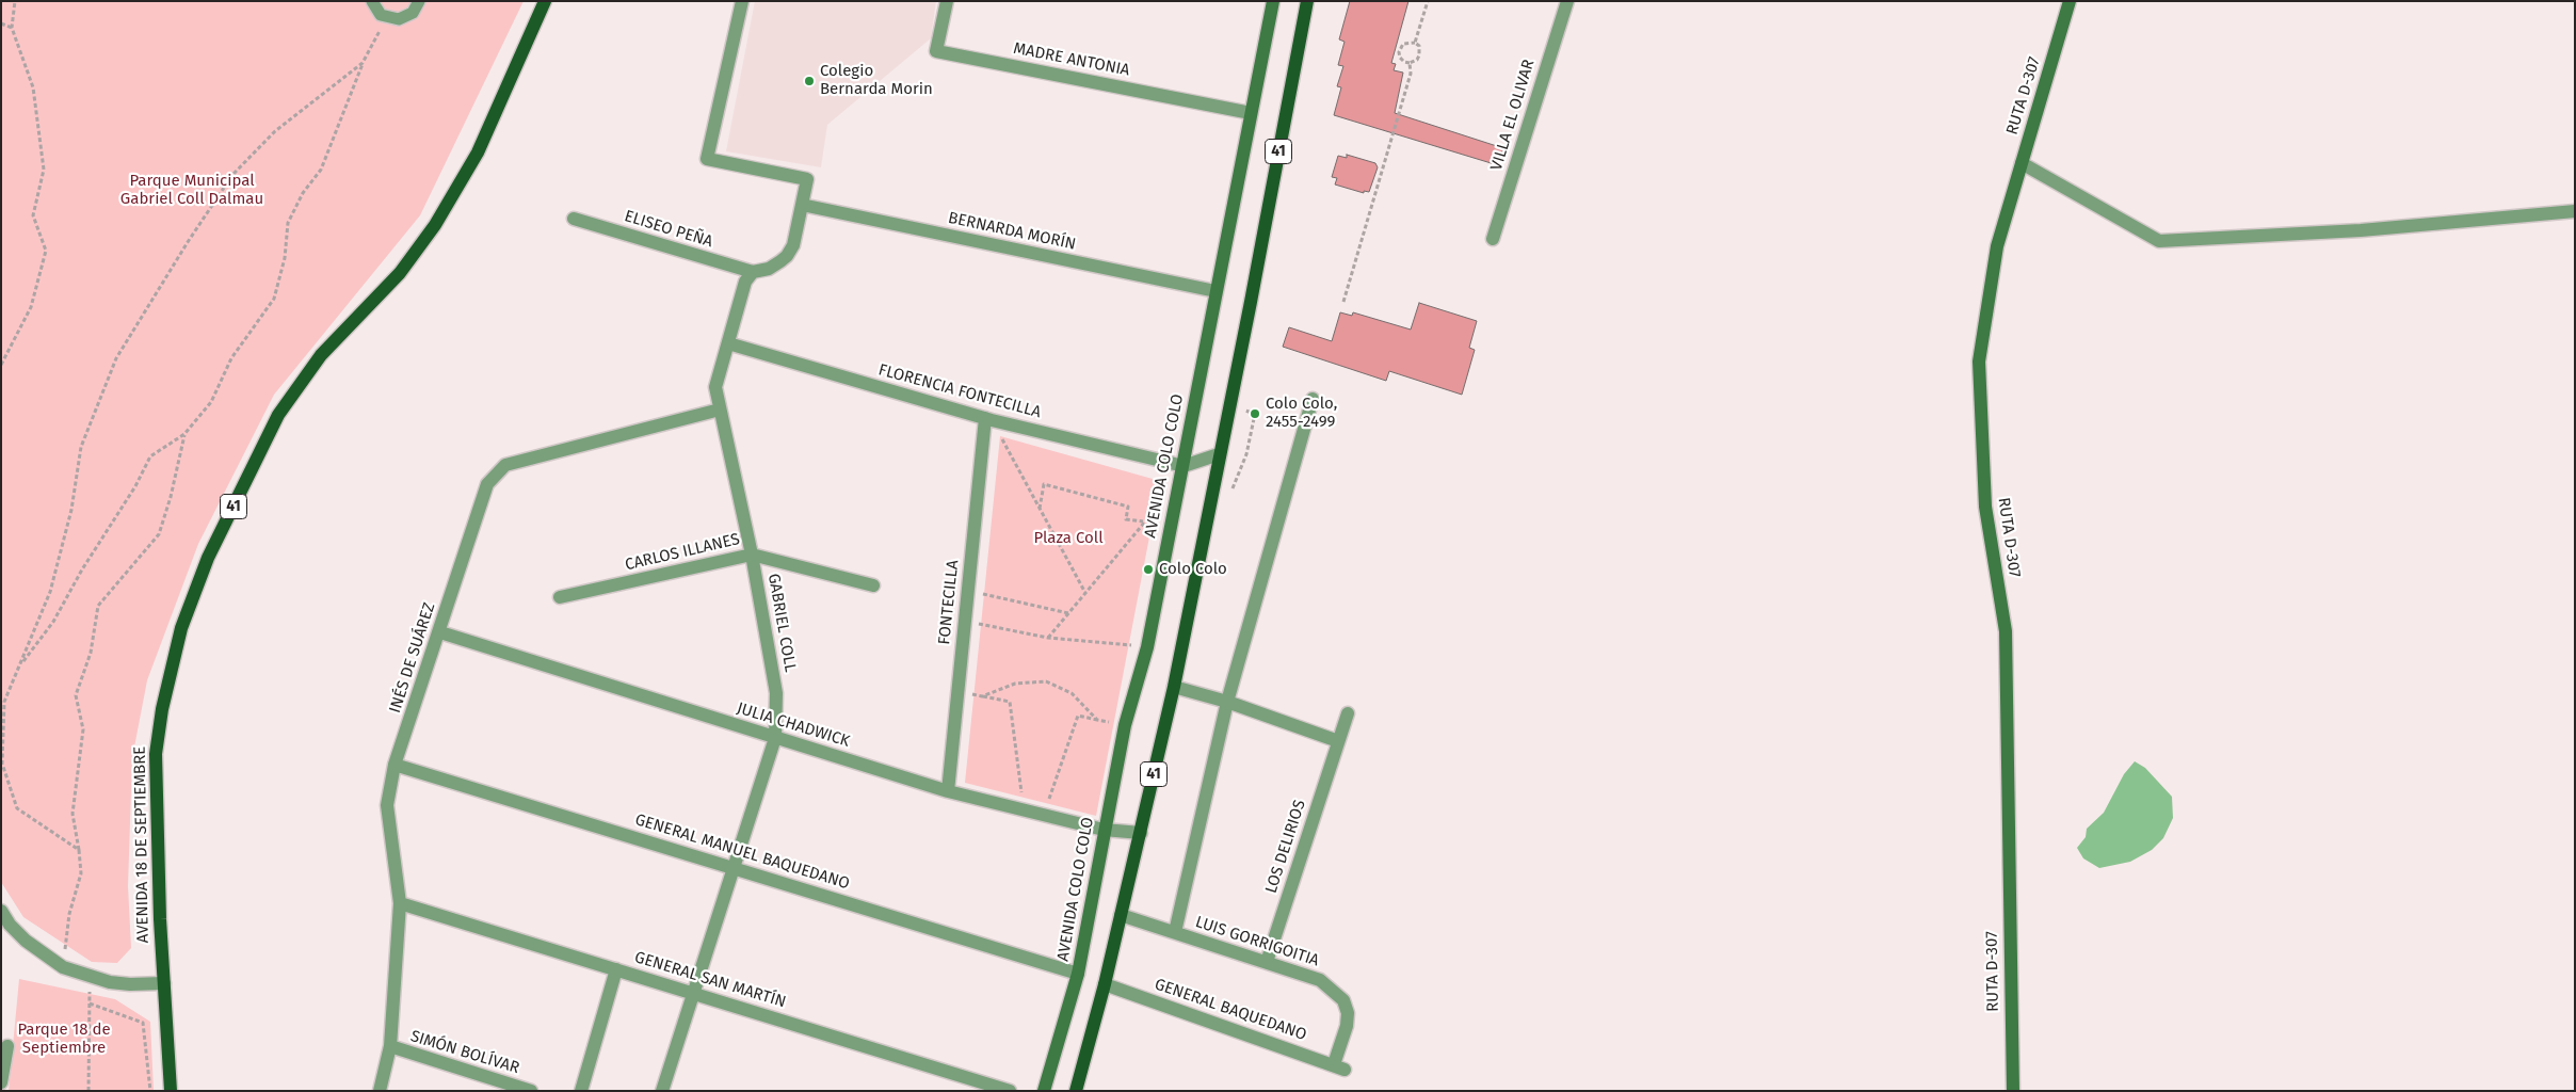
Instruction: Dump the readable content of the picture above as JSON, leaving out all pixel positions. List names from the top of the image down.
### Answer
{
  "streets": {
    "main road": ["41", "AVENIDA 18 DE SEPTIEMBRE"],
    "street": [
      "MADRE ANTONIA",
      "RUTA D-307",
      "VILLA EL OLIVAR",
      "ELISEO PEÑA",
      "BERNARDA MORÍN",
      "FLORENCIA FONTECILLA",
      "AVENIDA COLO COLO",
      "CARLOS ILLANES",
      "FONTECILLA",
      "GABRIEL COLL",
      "INÉS DE SUÁREZ",
      "JULIA CHADWICK",
      "LOS DELIRIOS",
      "GENERAL MANUEL BAQUEDANO",
      "LUIS GORRIGOITIA",
      "GENERAL SAN MARTÍN",
      "GENERAL BAQUEDANO",
      "SIMÓN BOLÍVAR"
    ]
  },
  "crossings": [
    ["MADRE ANTONIA", "AVENIDA COLO COLO"],
    ["41", "JULIA CHADWICK"],
    ["41", "LUIS GORRIGOITIA"],
    ["41", "GENERAL BAQUEDANO"],
    ["ELISEO PEÑA", "GABRIEL COLL"],
    ["BERNARDA MORÍN", "AVENIDA COLO COLO"],
    ["FLORENCIA FONTECILLA", "AVENIDA COLO COLO"],
    ["FLORENCIA FONTECILLA", "FONTECILLA"],
    ["FLORENCIA FONTECILLA", "GABRIEL COLL"],
    ["AVENIDA COLO COLO", "JULIA CHADWICK"],
    ["AVENIDA COLO COLO", "GENERAL MANUEL BAQUEDANO"],
    ["CARLOS ILLANES", "GABRIEL COLL"],
    ["FONTECILLA", "JULIA CHADWICK"],
    ["GABRIEL COLL", "INÉS DE SUÁREZ"],
    ["GABRIEL COLL", "JULIA CHADWICK"],
    ["GABRIEL COLL", "GENERAL MANUEL BAQUEDANO"],
    ["GABRIEL COLL", "GENERAL SAN MARTÍN"],
    ["INÉS DE SUÁREZ", "JULIA CHADWICK"],
    ["INÉS DE SUÁREZ", "GENERAL MANUEL BAQUEDANO"],
    ["INÉS DE SUÁREZ", "GENERAL SAN MARTÍN"],
    ["INÉS DE SUÁREZ", "SIMÓN BOLÍVAR"],
    ["LOS DELIRIOS", "LUIS GORRIGOITIA"],
    ["LUIS GORRIGOITIA", "GENERAL BAQUEDANO"]
  ],
  "parks": ["Parque Municipal Gabriel Coll Dalmau", "Plaza Coll", "Parque 18 de Septiembre"],
  "places": ["Colegio Bernarda Morin", "Colo Colo, 2455-2499", "Colo Colo"]
}
